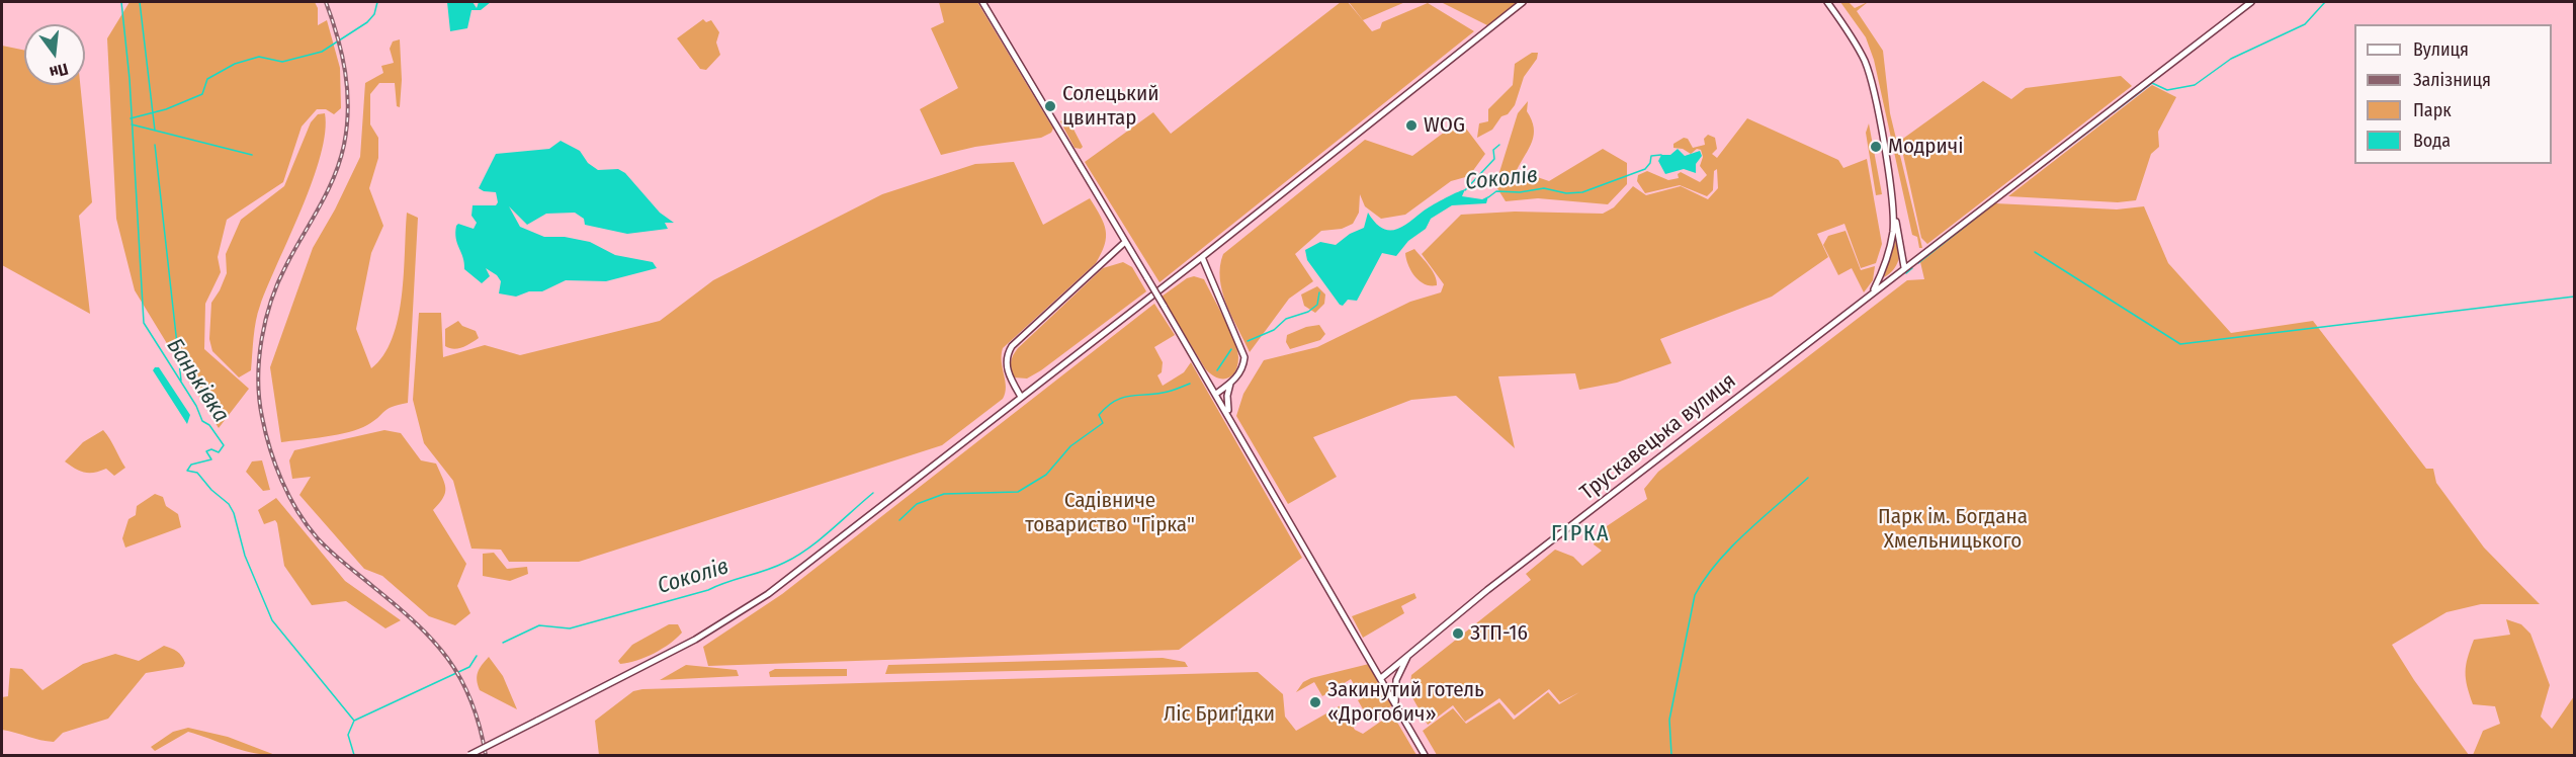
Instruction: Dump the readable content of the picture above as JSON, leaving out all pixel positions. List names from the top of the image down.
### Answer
{
  "streets": {
    "main road": ["Трускавецька вулиця"]
  },
  "districts": ["ГІРКА"],
  "water": ["Соколів", "Баньківка"],
  "parks": ["Садівниче товариство \"Гірка\"", "Парк ім. Богдана Хмельницького", "Ліс Бриґідки"],
  "places": [
    "Солецький цвинтар",
    "WOG",
    "Модричі",
    "ЗТП-16",
    "Закинутий готель «Дрогобич»"
  ],
  "legend": [
    "Вулиця",
    "Залізниця",
    "Парк",
    "Вода"
  ],
  "north": "bottom"
}
